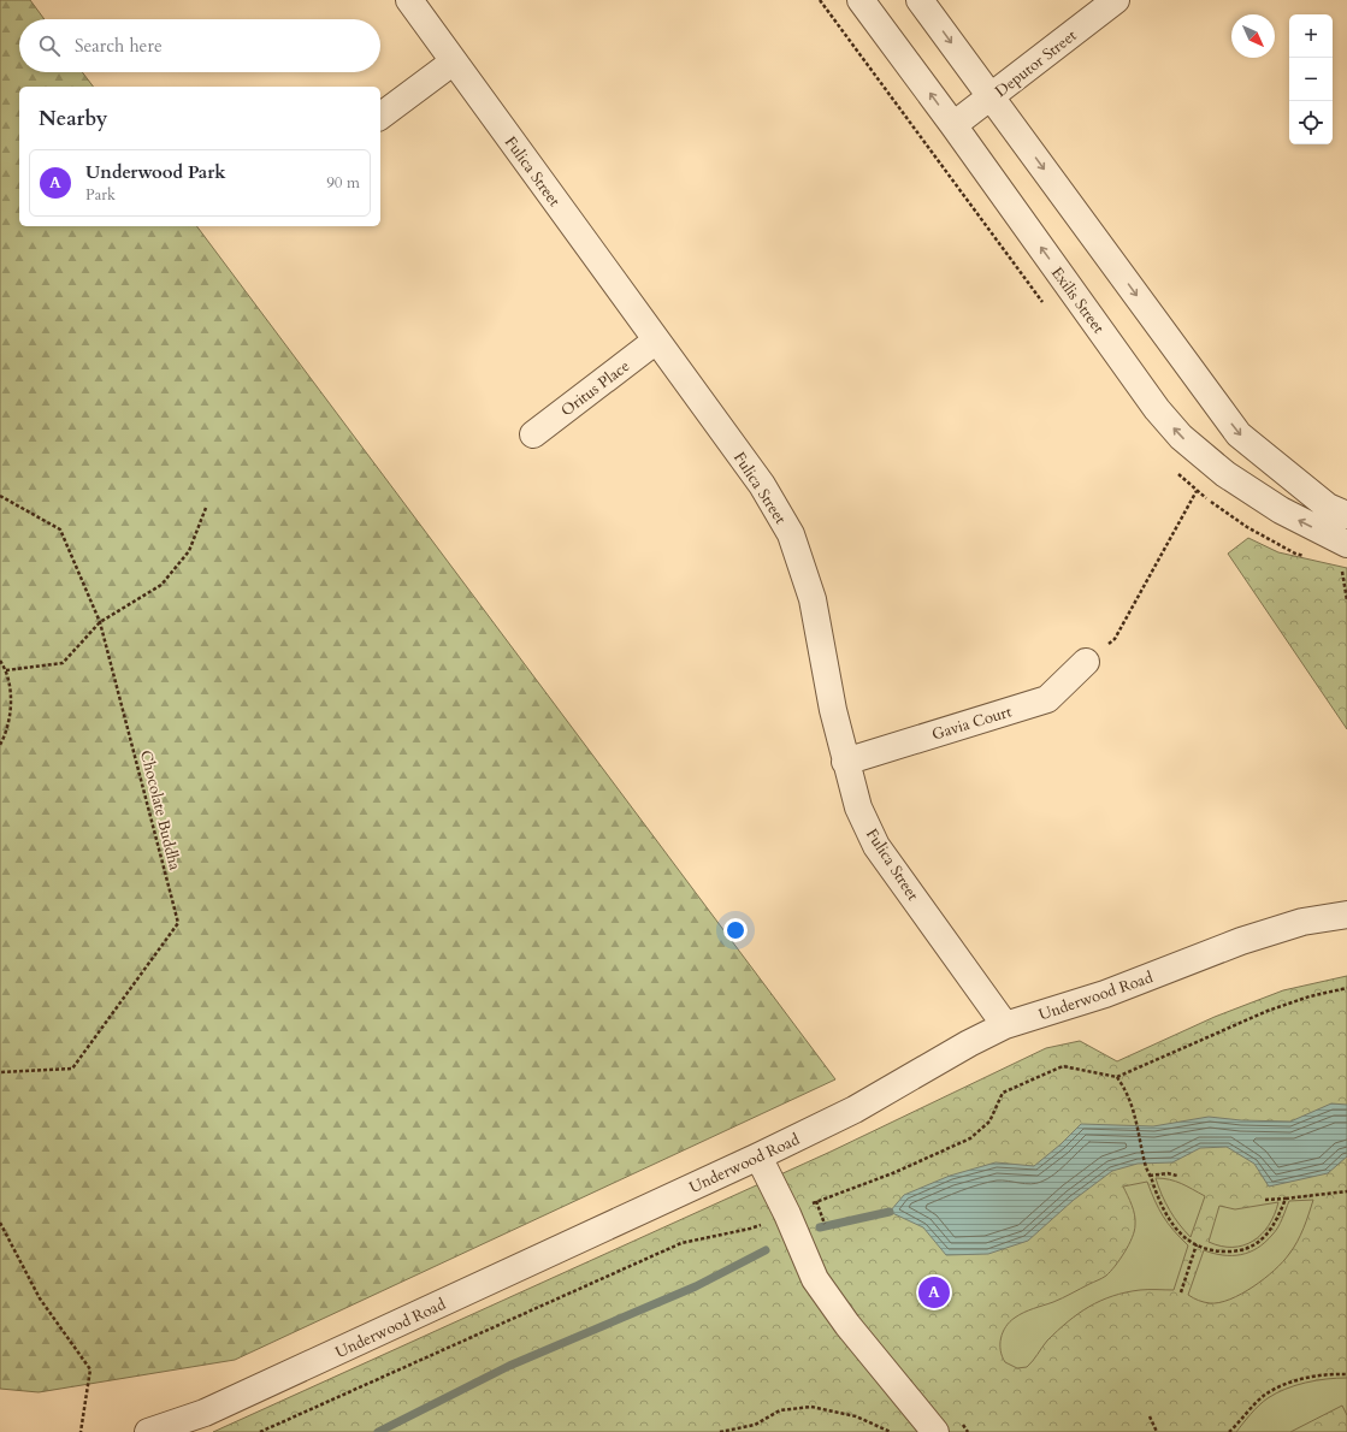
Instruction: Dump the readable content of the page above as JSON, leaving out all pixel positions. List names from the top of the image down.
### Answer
{
  "streets": {
    "street": [
      "Deputor Street",
      "Fulica Street",
      "Exilis Street",
      "Oritus Place",
      "Gavia Court",
      "Underwood Road"
    ],
    "path": ["Chocolate Buddha"]
  },
  "crossings": [
    ["Deputor Street", "Exilis Street"],
    ["Fulica Street", "Oritus Place"],
    ["Fulica Street", "Gavia Court"],
    ["Fulica Street", "Underwood Road"]
  ],
  "north": "bottom right",
  "page": {
    "map_buttons": ["+", "−"],
    "search": "Search here",
    "heading": "Nearby",
    "list": [
      {
        "mark": "A",
        "name": "Underwood Park",
        "note": "Park",
        "value": "90 m"
      }
    ],
    "pins": "A"
  }
}
